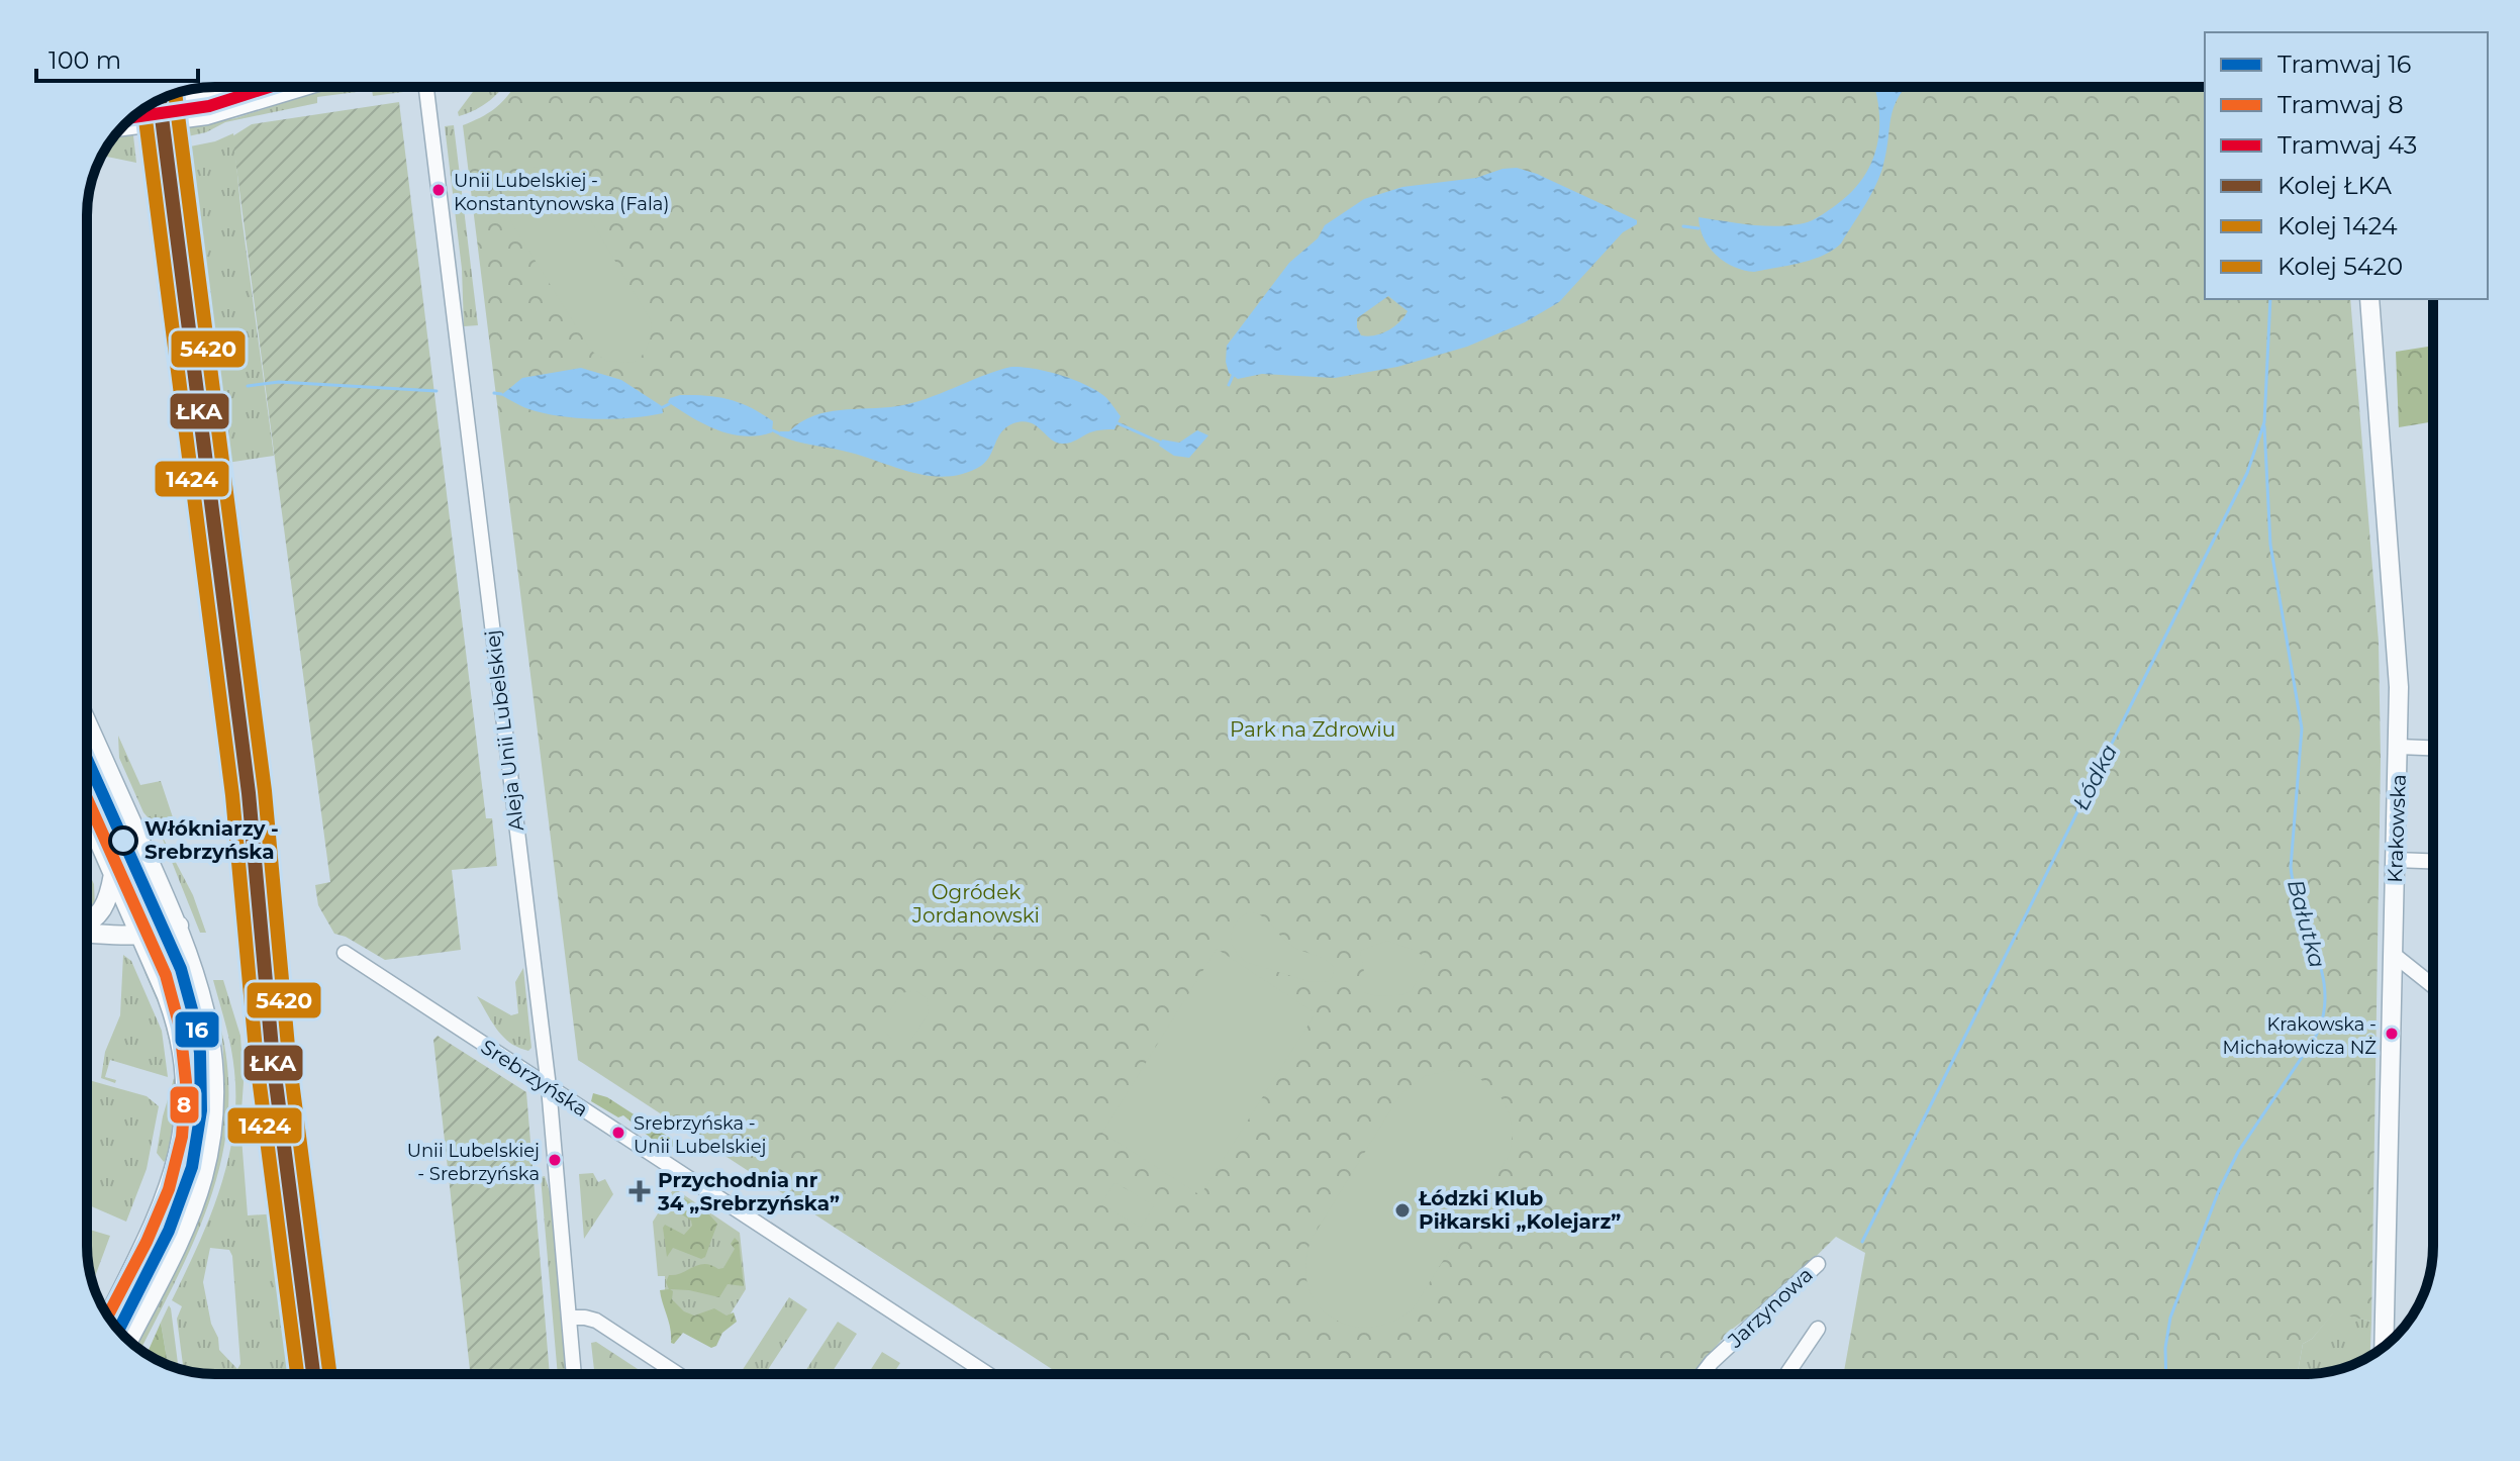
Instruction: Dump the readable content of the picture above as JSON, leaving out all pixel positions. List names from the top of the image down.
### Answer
{
  "streets": {
    "main road": ["Krakowska"],
    "street": ["Aleja Unii Lubelskiej", "Srebrzyńska", "Jarzynowa"]
  },
  "crossings": [
    ["Aleja Unii Lubelskiej", "Srebrzyńska"]
  ],
  "water": ["Łódka", "Bałutka"],
  "parks": ["Park na Zdrowiu", "Ogródek Jordanowski"],
  "places": {
    "other": [
      "Unii Lubelskiej - Konstantynowska (Fala)",
      "Włókniarzy - Srebrzyńska",
      "Krakowska - Michałowicza NŻ",
      "Srebrzyńska - Unii Lubelskiej",
      "Unii Lubelskiej - Srebrzyńska",
      "Łódzki Klub Piłkarski „Kolejarz”"
    ],
    "health": ["Przychodnia nr 34 „Srebrzyńska”"]
  },
  "lines": [
    "tram line 43",
    "rail line 5420",
    "rail line ŁKA",
    "rail line 1424",
    "tram line 16",
    "tram line 8"
  ],
  "legend": [
    "Tramwaj 16",
    "Tramwaj 8",
    "Tramwaj 43",
    "Kolej ŁKA",
    "Kolej 1424",
    "Kolej 5420"
  ],
  "scale_bar": "100 m"
}
